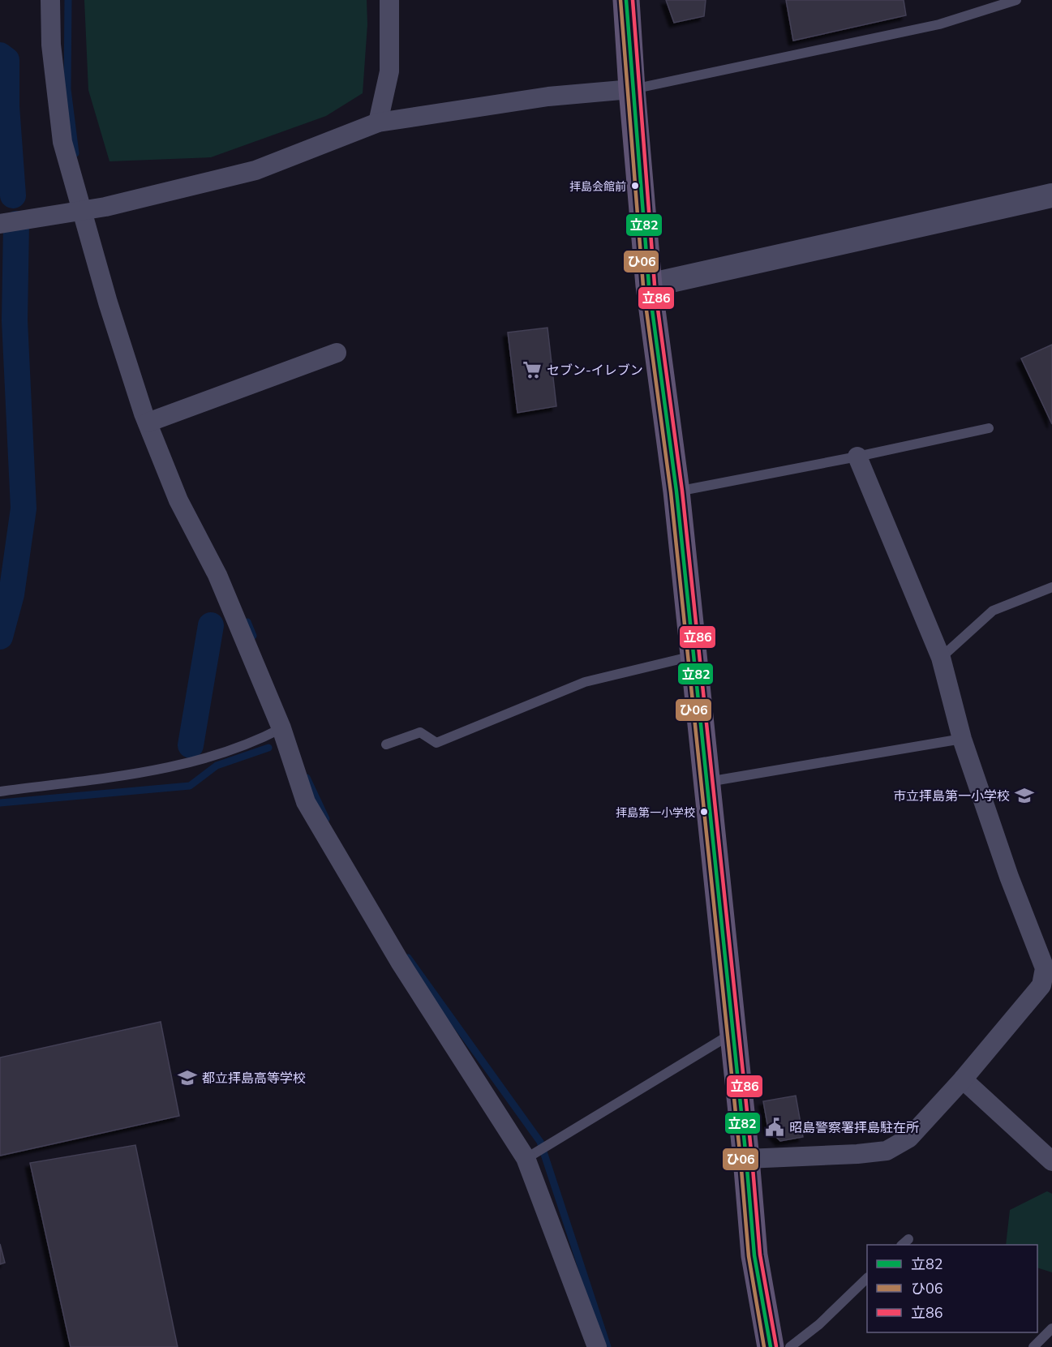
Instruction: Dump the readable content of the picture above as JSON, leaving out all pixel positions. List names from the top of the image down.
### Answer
{
  "places": {
    "other": ["拝島会館前", "拝島第一小学校"],
    "supermarket": ["セブン-イレブン"],
    "school or university": ["市立拝島第一小学校", "都立拝島高等学校"],
    "public building": ["昭島警察署拝島駐在所"]
  },
  "lines": ["transit line 立82", "transit line ひ06", "transit line 立86"],
  "legend": ["立82", "ひ06", "立86"]
}
